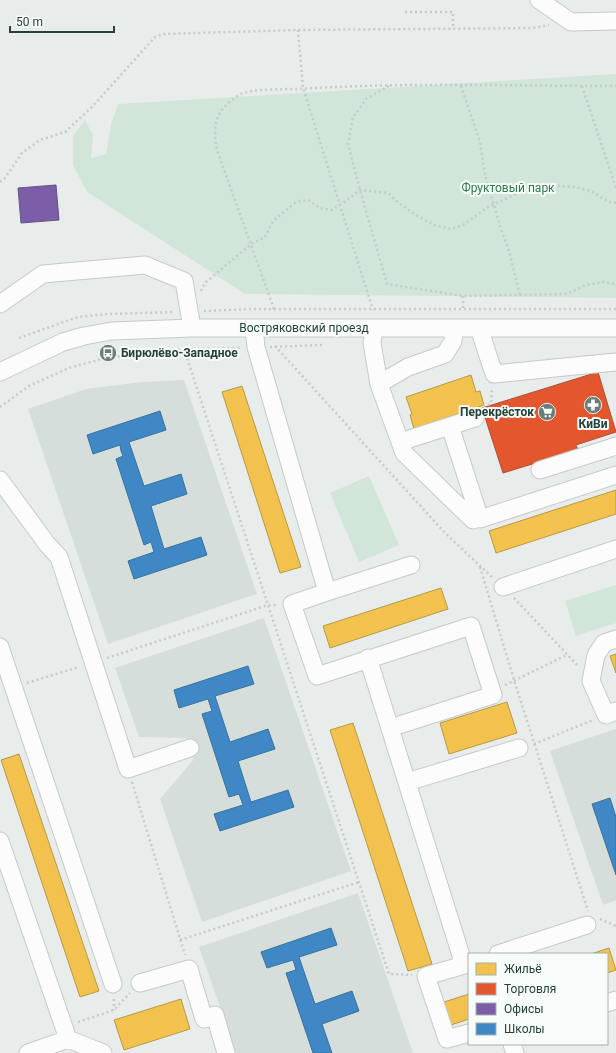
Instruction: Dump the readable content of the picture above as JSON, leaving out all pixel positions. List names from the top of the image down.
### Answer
{
  "streets": {
    "street": ["Востряковский проезд"]
  },
  "parks": ["Фруктовый парк"],
  "places": {
    "bus stop": ["Бирюлёво-Западное"],
    "pharmacy": ["КиВи"],
    "supermarket": ["Перекрёсток"]
  },
  "legend": [
    "Жильё",
    "Торговля",
    "Офисы",
    "Школы"
  ],
  "scale_bar": "50 m"
}
